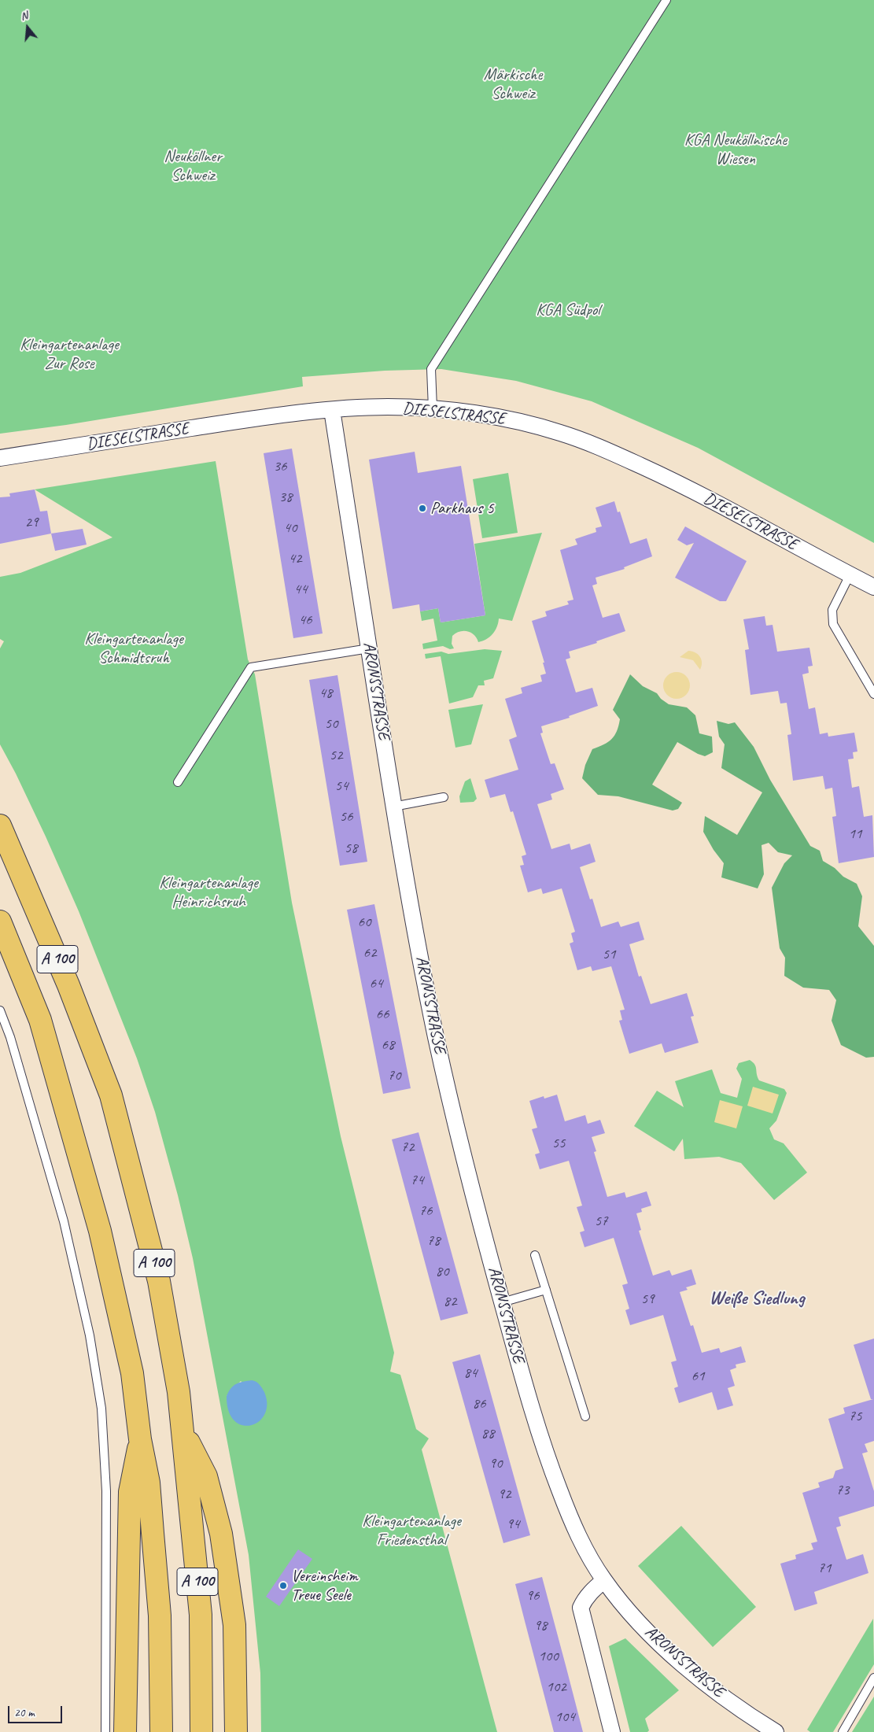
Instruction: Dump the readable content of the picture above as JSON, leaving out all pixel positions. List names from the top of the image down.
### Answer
{
  "streets": {
    "highway": ["A 100"],
    "street": ["DIESELSTRASSE", "ARONSSTRASSE"]
  },
  "crossings": [
    ["DIESELSTRASSE", "ARONSSTRASSE"]
  ],
  "districts": ["Weiße Siedlung"],
  "parks": [
    "Märkische Schweiz",
    "KGA Neuköllnische Wiesen",
    "Neuköllner Schweiz",
    "KGA Südpol",
    "Kleingartenanlage Zur Rose",
    "Kleingartenanlage Schmidtsruh",
    "Kleingartenanlage Heinrichsruh",
    "Kleingartenanlage Friedensthal"
  ],
  "places": ["Parkhaus 5", "Vereinsheim Treue Seele"],
  "house_numbers": [
    "36",
    "38",
    "29",
    "40",
    "42",
    "44",
    "46",
    "48",
    "50",
    "52",
    "54",
    "56",
    "11",
    "58",
    "60",
    "62",
    "51",
    "64",
    "66",
    "68",
    "70",
    "55",
    "72",
    "74",
    "76",
    "57",
    "78",
    "80",
    "59",
    "82",
    "84",
    "61",
    "86",
    "75",
    "88",
    "90",
    "73",
    "92",
    "94",
    "71",
    "96",
    "98",
    "100",
    "102",
    "104"
  ],
  "scale_bar": "20 m",
  "north": "top"
}
